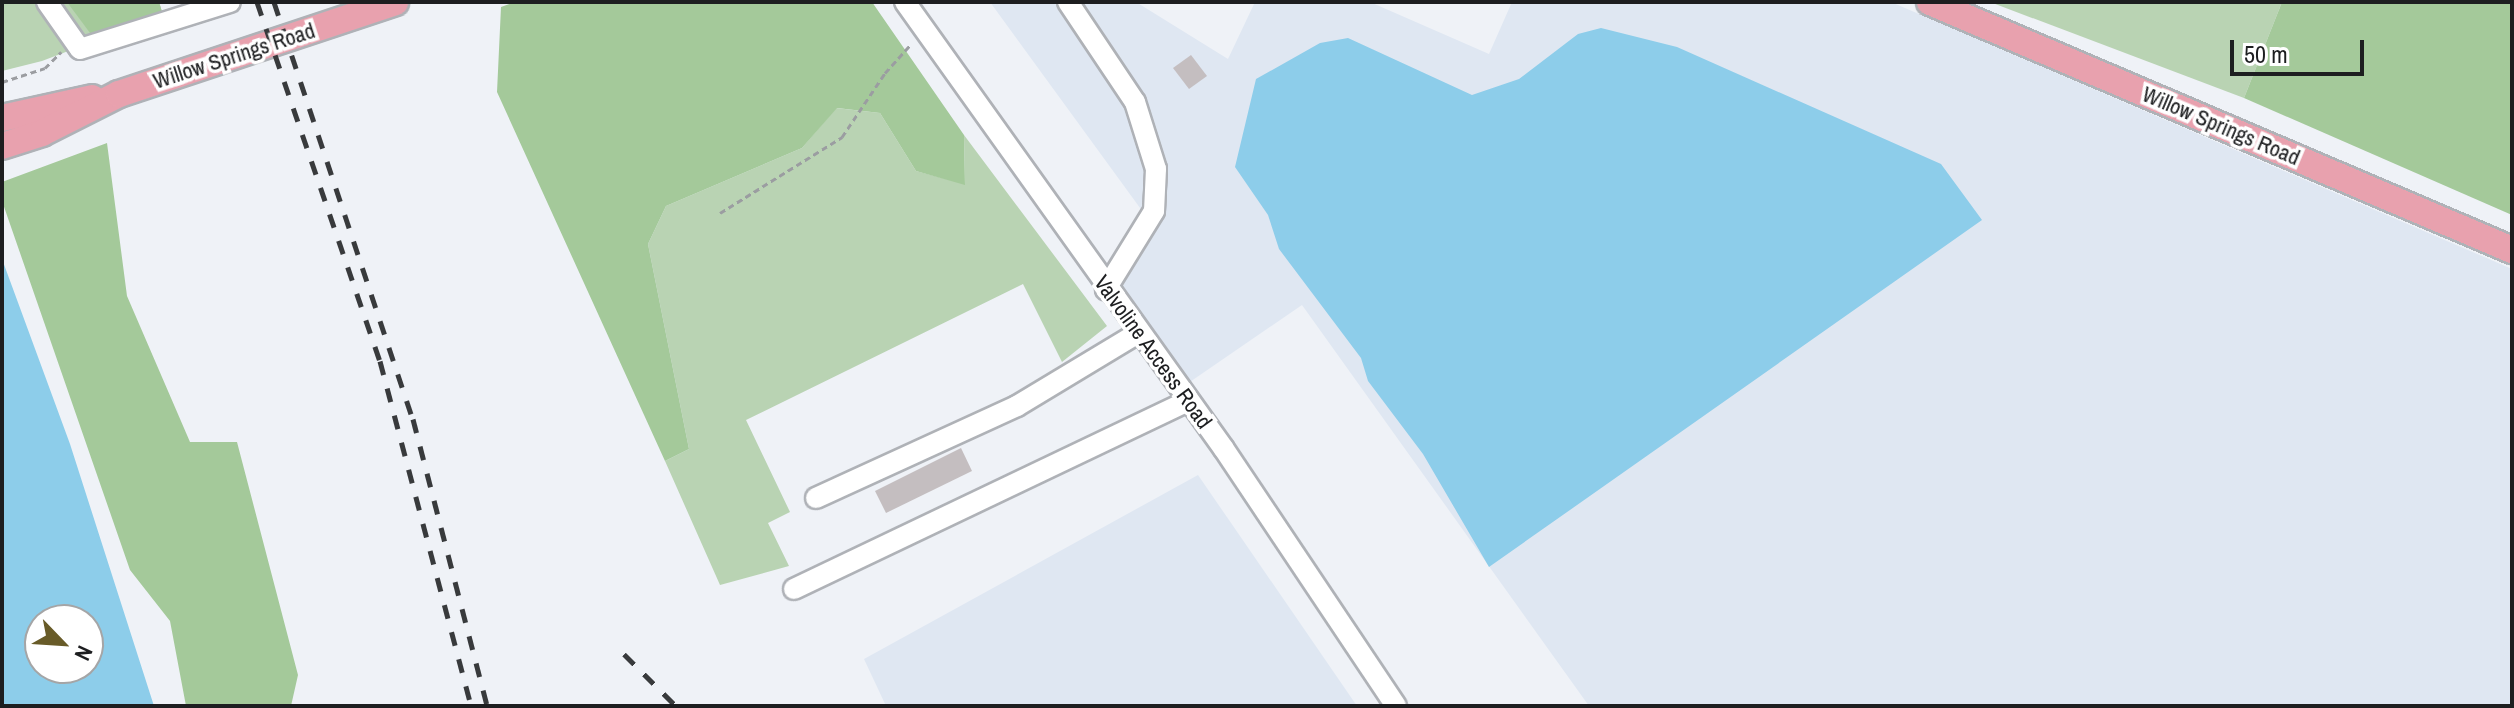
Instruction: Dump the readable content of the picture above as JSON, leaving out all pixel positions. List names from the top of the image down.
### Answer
{
  "streets": {
    "main road": ["Willow Springs Road"],
    "lane": ["Valvoline Access Road"]
  },
  "scale_bar": "50 m",
  "north": "bottom right"
}
